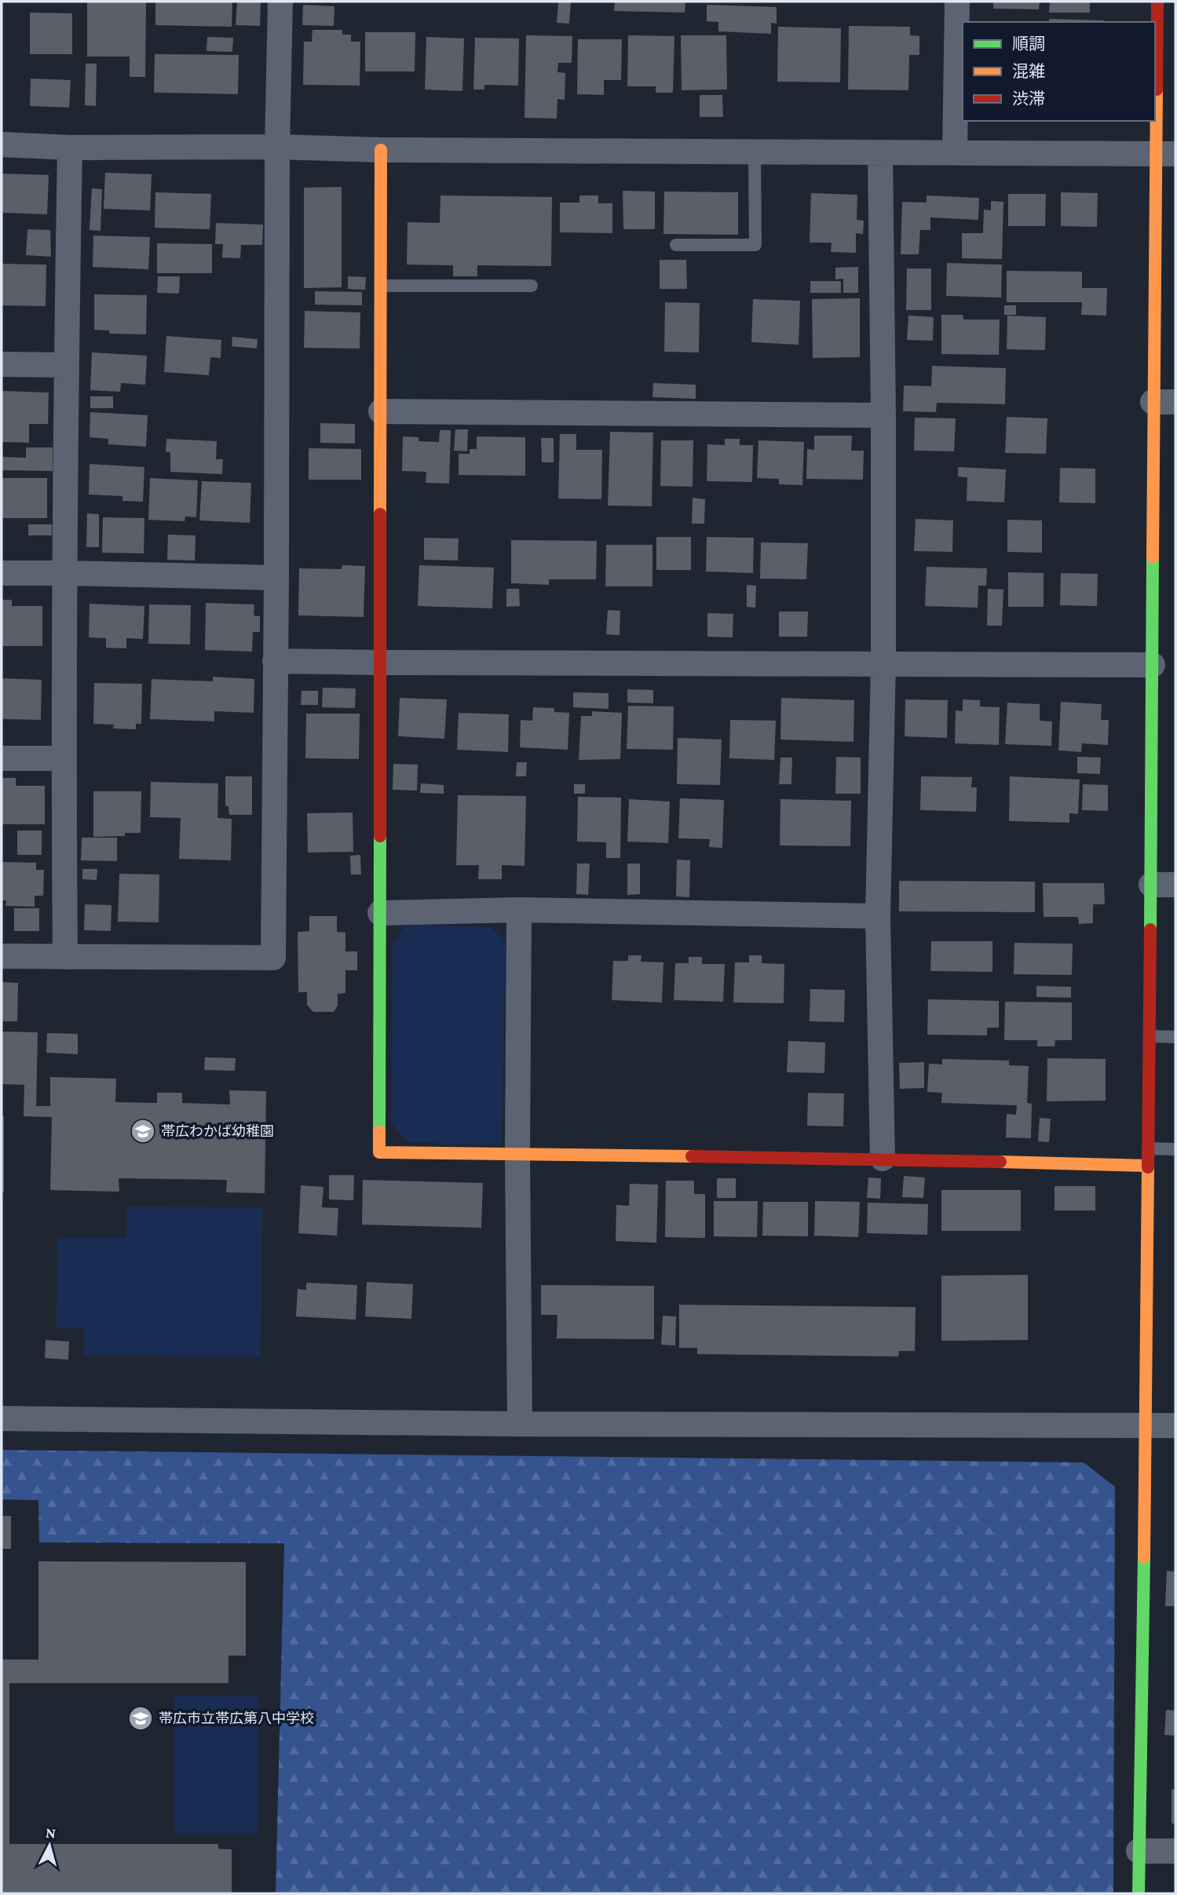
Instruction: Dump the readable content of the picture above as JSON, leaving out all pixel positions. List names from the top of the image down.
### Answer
{
  "places": {
    "school or university": ["帯広わかば幼稚園", "帯広市立帯広第八中学校"]
  },
  "legend": ["順調", "混雑", "渋滞"],
  "north": "top"
}
